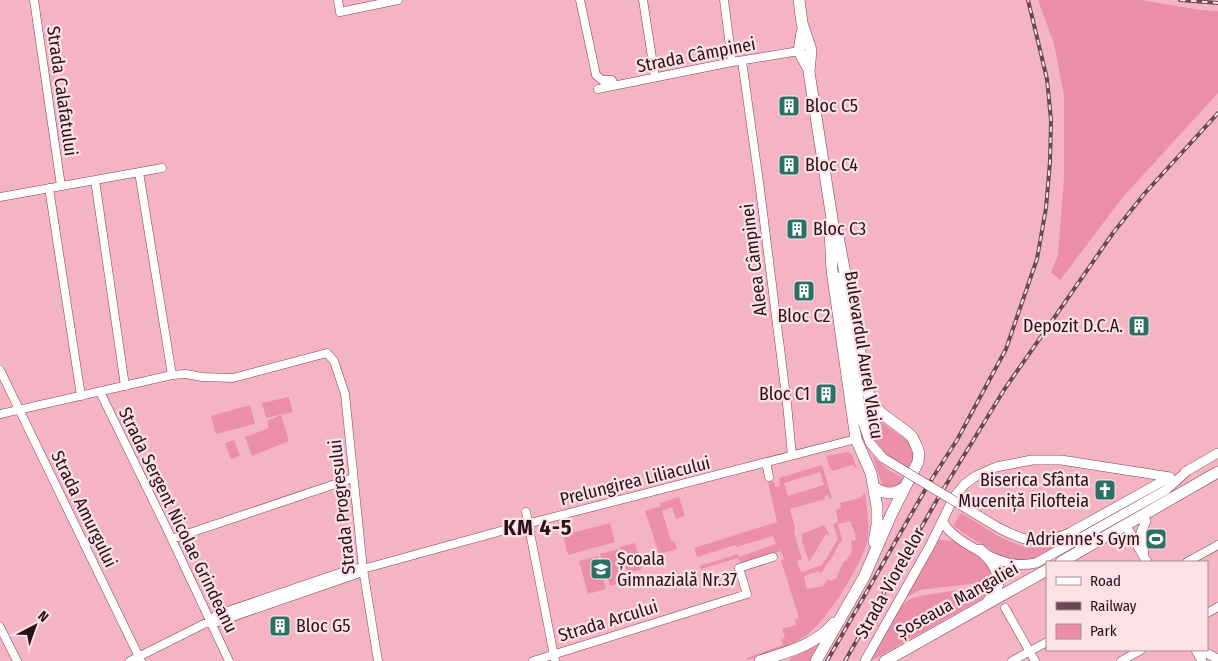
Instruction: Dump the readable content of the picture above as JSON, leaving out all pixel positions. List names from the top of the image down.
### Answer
{
  "streets": {
    "main road": ["Bulevardul Aurel Vlaicu", "Șoseaua Mangaliei"],
    "street": [
      "Strada Câmpinei",
      "Strada Calafatului",
      "Aleea Câmpinei",
      "Prelungirea Liliacului",
      "Strada Progresului",
      "Strada Amurgului",
      "Strada Sergent Nicolae Grindeanu",
      "Strada Viorelelor",
      "Strada Arcului"
    ]
  },
  "crossings": [
    ["Strada Câmpinei", "Aleea Câmpinei"],
    ["Strada Câmpinei", "Bulevardul Aurel Vlaicu"],
    ["Aleea Câmpinei", "Prelungirea Liliacului"],
    ["Bulevardul Aurel Vlaicu", "Prelungirea Liliacului"],
    ["Bulevardul Aurel Vlaicu", "Șoseaua Mangaliei"],
    ["Prelungirea Liliacului", "Strada Progresului"],
    ["Prelungirea Liliacului", "Strada Amurgului"],
    ["Prelungirea Liliacului", "Strada Sergent Nicolae Grindeanu"],
    ["Strada Viorelelor", "Șoseaua Mangaliei"]
  ],
  "districts": ["KM 4-5"],
  "places": {
    "building": [
      "Bloc C5",
      "Bloc C4",
      "Bloc C3",
      "Bloc C2",
      "Depozit D.C.A.",
      "Bloc C1",
      "Bloc G5"
    ],
    "church": ["Biserica Sfânta Muceniță Filofteia"],
    "sports": ["Adrienne's Gym"],
    "school or university": ["Școala Gimnazială Nr.37"]
  },
  "legend": ["Road", "Railway", "Park"],
  "north": "top right"
}
